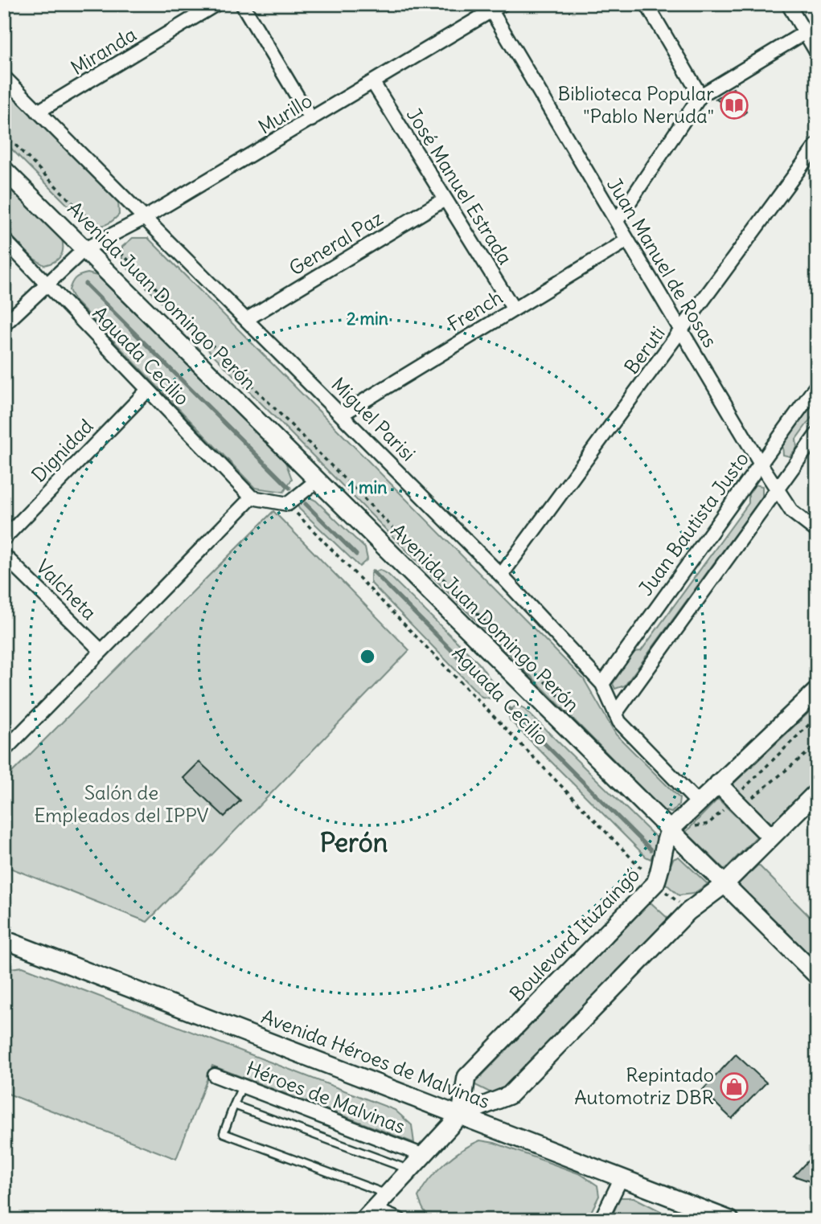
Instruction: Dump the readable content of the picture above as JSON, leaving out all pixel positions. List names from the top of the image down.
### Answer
{
  "streets": {
    "main road": ["Avenida Juan Domingo Perón", "Boulevard Ituzaingó", "Avenida Héroes de Malvinas"],
    "street": [
      "Miranda",
      "Murillo",
      "José Manuel Estrada",
      "General Paz",
      "Juan Manuel de Rosas",
      "French",
      "Beruti",
      "Aguada Cecilio",
      "Miguel Parisi",
      "Dignidad",
      "Juan Bautista Justo",
      "Valcheta",
      "Héroes de Malvinas"
    ]
  },
  "crossings": [
    ["Miranda", "Miguel Parisi"],
    ["Murillo", "José Manuel Estrada"],
    ["Murillo", "Juan Manuel de Rosas"],
    ["Murillo", "Avenida Juan Domingo Perón"],
    ["Murillo", "Aguada Cecilio"],
    ["Murillo", "Miguel Parisi"],
    ["José Manuel Estrada", "General Paz"],
    ["José Manuel Estrada", "French"],
    ["General Paz", "Miguel Parisi"],
    ["Juan Manuel de Rosas", "French"],
    ["Juan Manuel de Rosas", "Beruti"],
    ["Juan Manuel de Rosas", "Juan Bautista Justo"],
    ["Avenida Juan Domingo Perón", "Boulevard Ituzaingó"],
    ["French", "Miguel Parisi"],
    ["Beruti", "Miguel Parisi"],
    ["Aguada Cecilio", "Dignidad"],
    ["Aguada Cecilio", "Boulevard Ituzaingó"],
    ["Miguel Parisi", "Juan Bautista Justo"],
    ["Miguel Parisi", "Boulevard Ituzaingó"],
    ["Boulevard Ituzaingó", "Avenida Héroes de Malvinas"]
  ],
  "districts": ["Perón"],
  "parks": ["Salón de Empleados del IPPV"],
  "places": {
    "library": ["Biblioteca Popular \"Pablo Neruda\""],
    "shop": ["Repintado Automotriz DBR"]
  },
  "rings": ["2 min", "1 min"]
}
